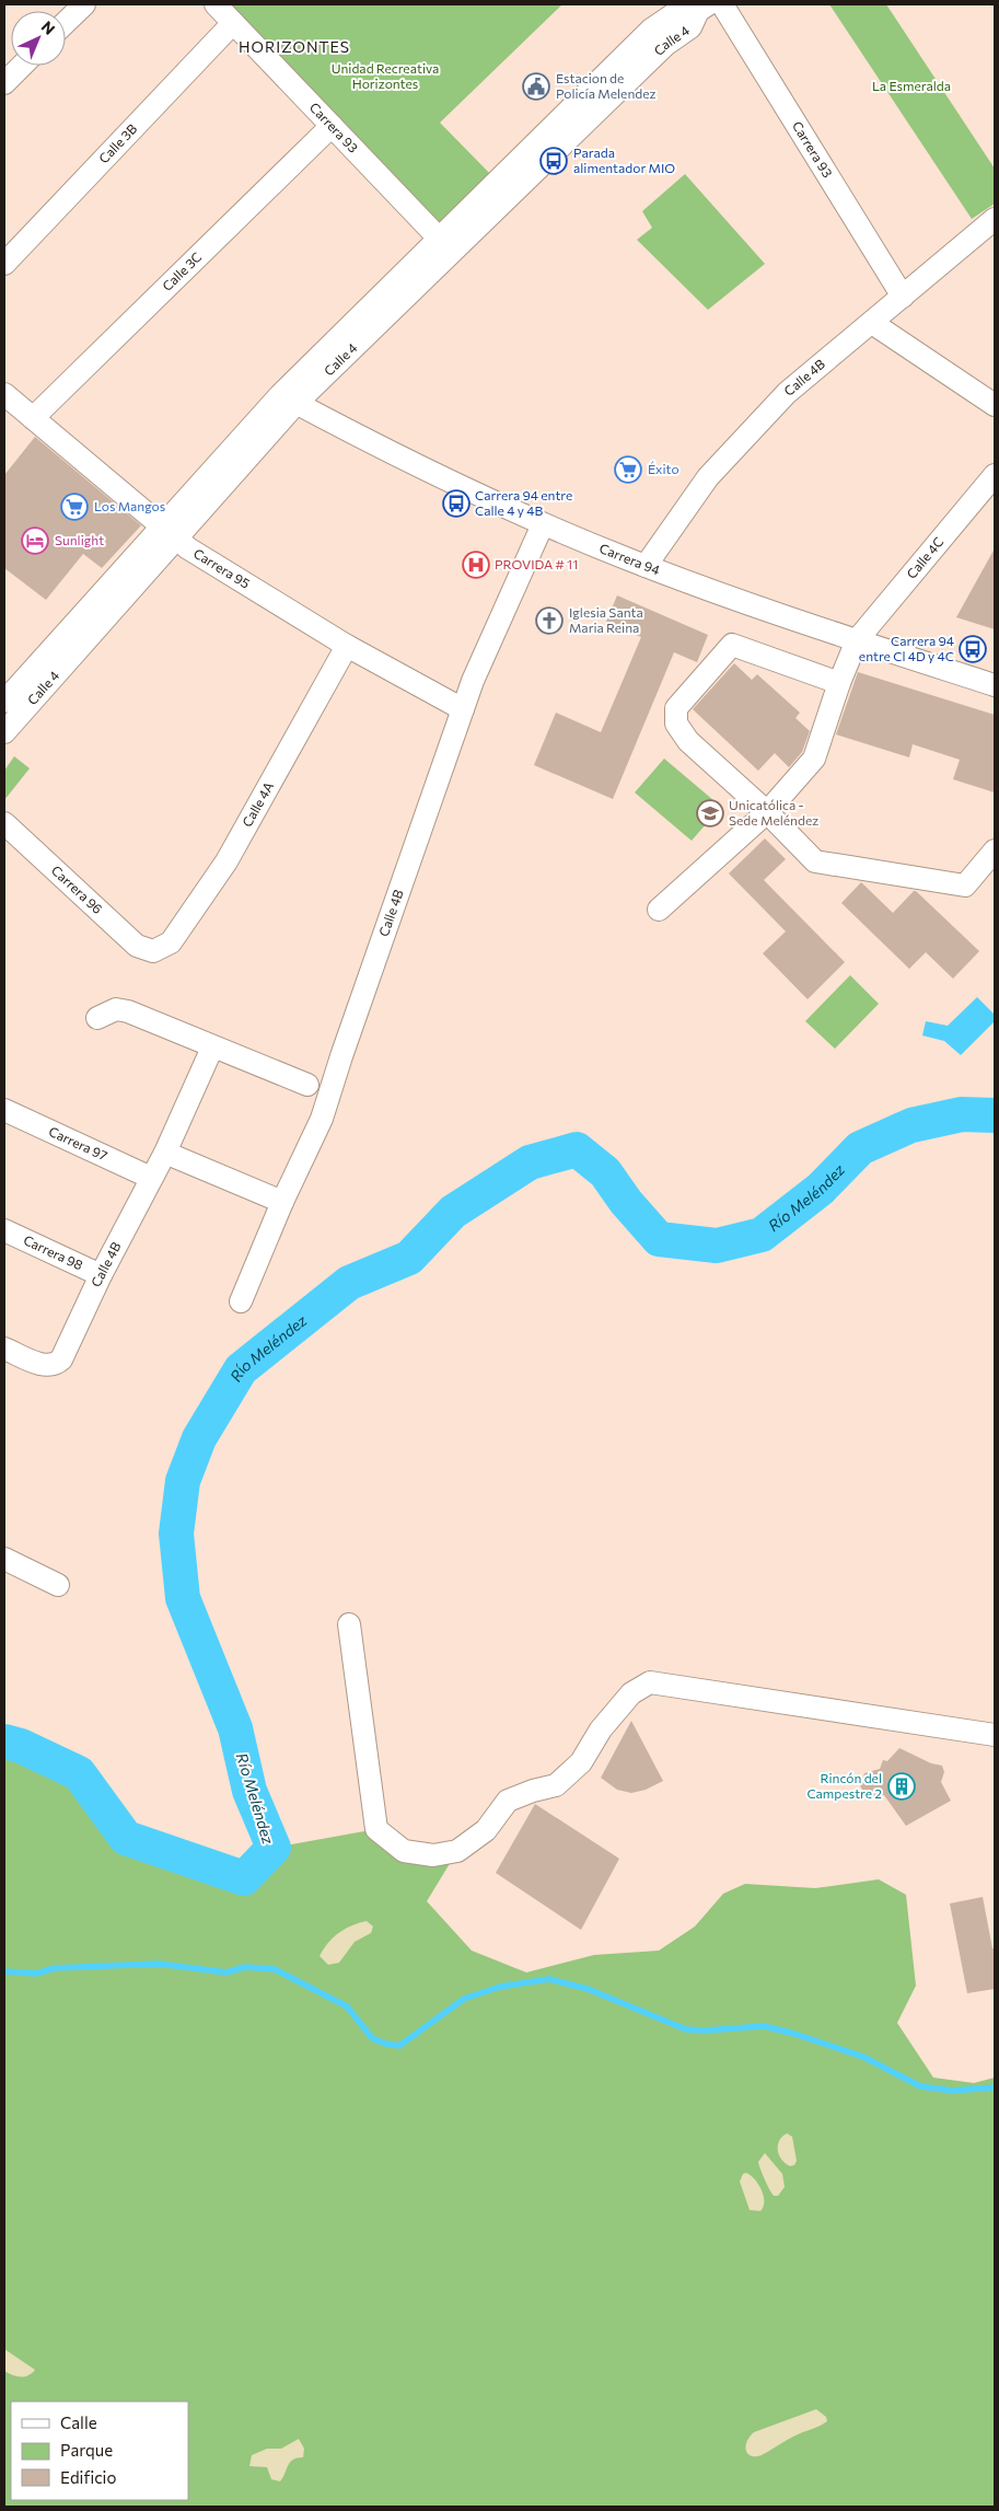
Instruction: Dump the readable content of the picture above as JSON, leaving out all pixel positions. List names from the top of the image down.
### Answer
{
  "streets": {
    "street": [
      "Calle 4",
      "Carrera 93",
      "Calle 3B",
      "Calle 3C",
      "Calle 4B",
      "Calle 4C",
      "Carrera 94",
      "Carrera 95",
      "Calle 4A",
      "Carrera 96",
      "Carrera 97",
      "Carrera 98"
    ]
  },
  "crossings": [
    ["Calle 4", "Carrera 93"],
    ["Calle 4", "Carrera 94"],
    ["Calle 4", "Carrera 95"],
    ["Carrera 93", "Calle 3B"],
    ["Carrera 93", "Calle 3C"],
    ["Carrera 93", "Calle 4B"],
    ["Calle 3C", "Carrera 95"],
    ["Calle 4B", "Carrera 94"],
    ["Calle 4B", "Carrera 95"],
    ["Calle 4B", "Carrera 97"],
    ["Calle 4B", "Carrera 98"],
    ["Calle 4C", "Carrera 94"],
    ["Carrera 95", "Calle 4A"],
    ["Calle 4A", "Carrera 96"]
  ],
  "districts": ["HORIZONTES"],
  "water": ["Río Meléndez"],
  "parks": ["Unidad Recreativa Horizontes", "La Esmeralda"],
  "places": {
    "public building": ["Estacion de Policía Melendez"],
    "bus stop": ["Parada alimentador MIO", "Carrera 94 entre Calle 4 y 4B", "Carrera 94 entre Cl 4D y 4C"],
    "supermarket": ["Éxito", "Los Mangos"],
    "hotel": ["Sunlight"],
    "hospital": ["PROVIDA # 11"],
    "church": ["Iglesia Santa Maria Reina"],
    "school or university": ["Unicatólica - Sede Meléndez"],
    "building": ["Rincón del Campestre 2"]
  },
  "legend": ["Calle", "Parque", "Edificio"],
  "north": "top right"
}
